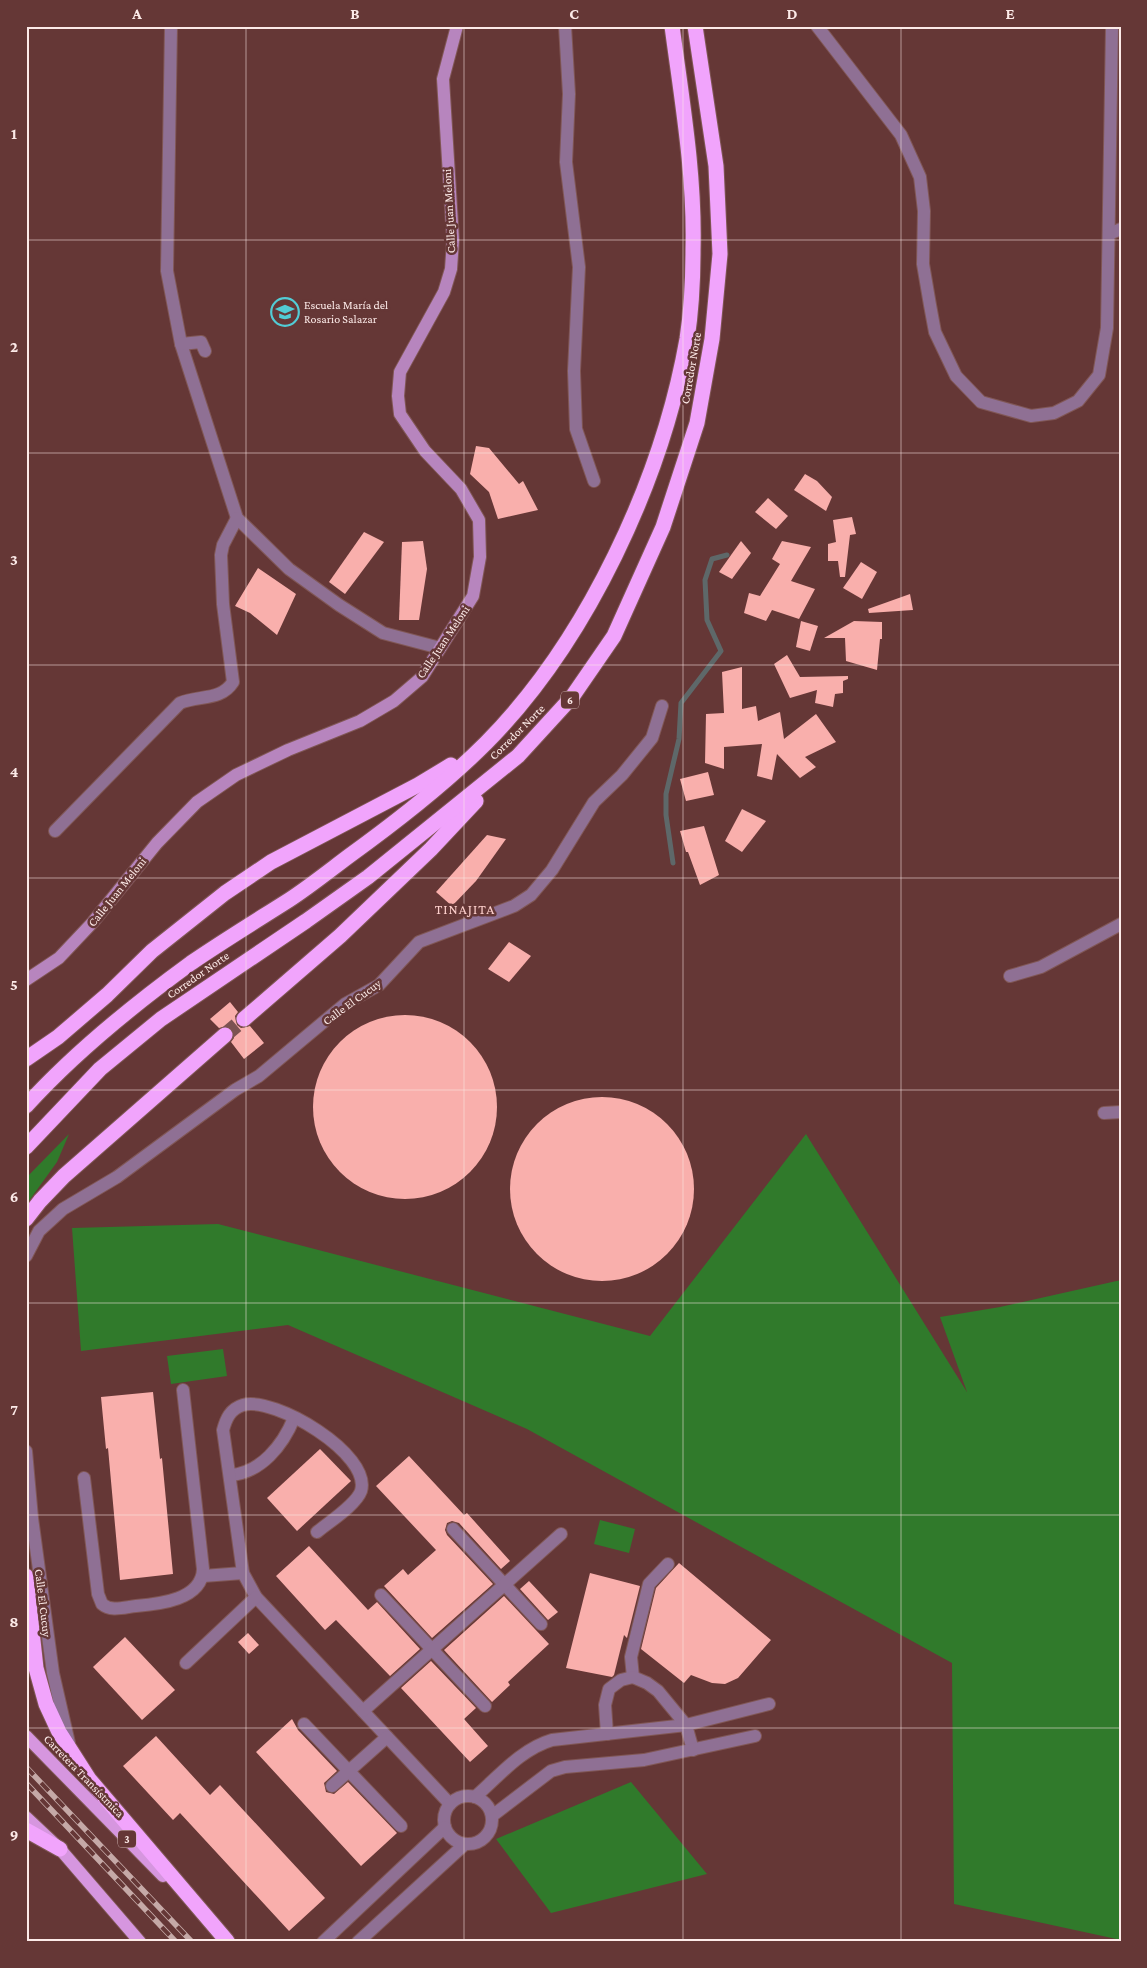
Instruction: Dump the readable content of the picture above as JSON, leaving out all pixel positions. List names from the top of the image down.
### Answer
{
  "streets": {
    "highway": ["Corredor Norte", "6"],
    "main road": ["Calle Juan Meloni", "Carretera Transístmica", "3"],
    "street": ["Calle El Cucuy"]
  },
  "districts": ["TINAJITA"],
  "places": {
    "school or university": ["Escuela María del Rosario Salazar"]
  },
  "grid": {
    "columns": [
      "A",
      "B",
      "C",
      "D",
      "E"
    ],
    "rows": [
      "1",
      "2",
      "3",
      "4",
      "5",
      "6",
      "7",
      "8",
      "9"
    ]
  }
}
